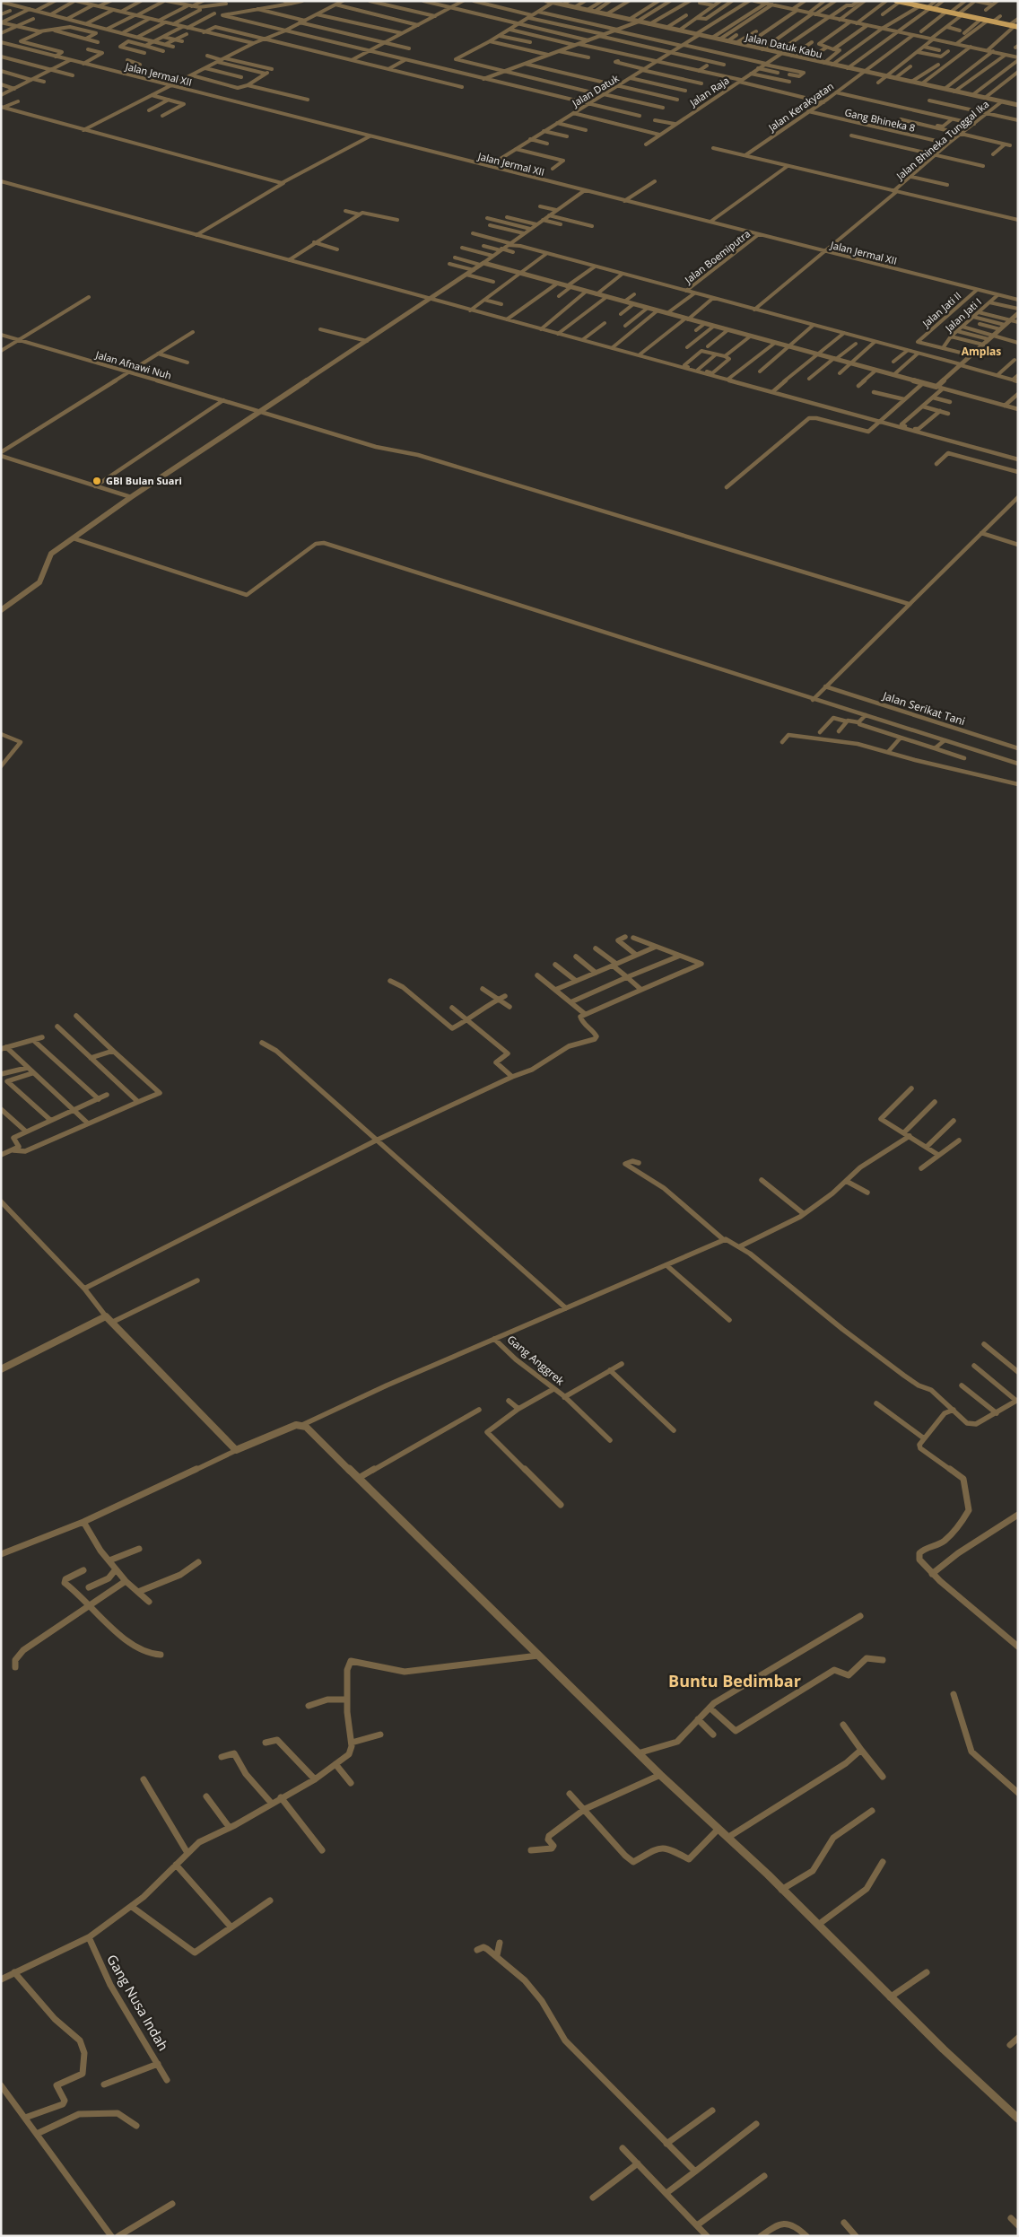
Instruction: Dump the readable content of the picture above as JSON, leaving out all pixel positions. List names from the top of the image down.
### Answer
{
  "streets": {
    "street": [
      "Jalan Datuk Kabu",
      "Jalan Jermal XII",
      "Jalan Datuk",
      "Jalan Raja",
      "Jalan Kerakyatan",
      "Gang Bhineka 8",
      "Jalan Bhineka Tunggal Ika",
      "Jalan Boemiputra",
      "Jalan Jati II",
      "Jalan Jati I",
      "Jalan Afnawi Nuh",
      "Jalan Serikat Tani",
      "Gang Anggrek",
      "Gang Nusa Indah"
    ]
  },
  "crossings": [
    ["Jalan Datuk Kabu", "Jalan Datuk"],
    ["Jalan Datuk Kabu", "Jalan Raja"],
    ["Jalan Datuk Kabu", "Jalan Kerakyatan"],
    ["Jalan Datuk Kabu", "Jalan Bhineka Tunggal Ika"],
    ["Jalan Jermal XII", "Jalan Datuk"],
    ["Jalan Jermal XII", "Jalan Bhineka Tunggal Ika"],
    ["Jalan Jermal XII", "Jalan Boemiputra"],
    ["Jalan Jermal XII", "Jalan Jati II"],
    ["Jalan Jermal XII", "Jalan Jati I"],
    ["Jalan Kerakyatan", "Gang Bhineka 8"],
    ["Gang Bhineka 8", "Jalan Bhineka Tunggal Ika"],
    ["Jalan Jati II", "Jalan Jati I"]
  ],
  "districts": ["Amplas", "Buntu Bedimbar"],
  "places": ["GBI Bulan Suari"]
}
